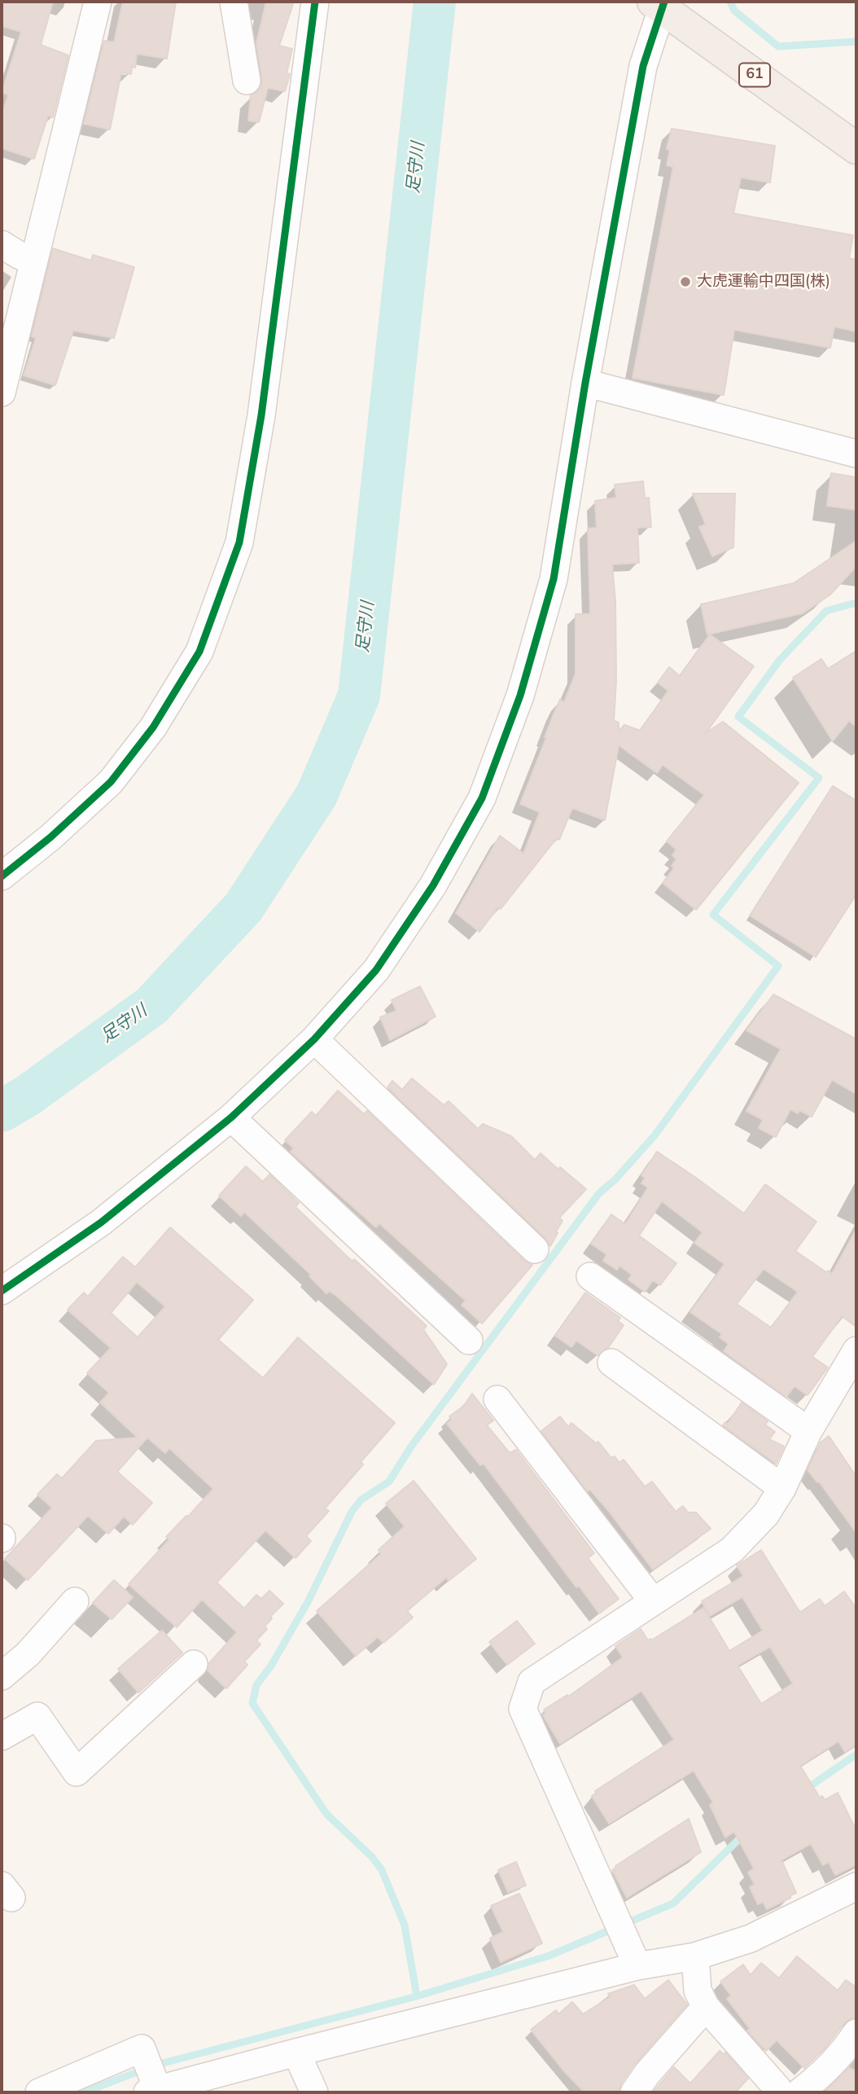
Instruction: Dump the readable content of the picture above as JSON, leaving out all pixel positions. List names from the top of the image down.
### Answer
{
  "streets": {
    "main road": ["61"]
  },
  "water": ["足守川"],
  "places": ["大虎運輸中四国(株)"]
}
